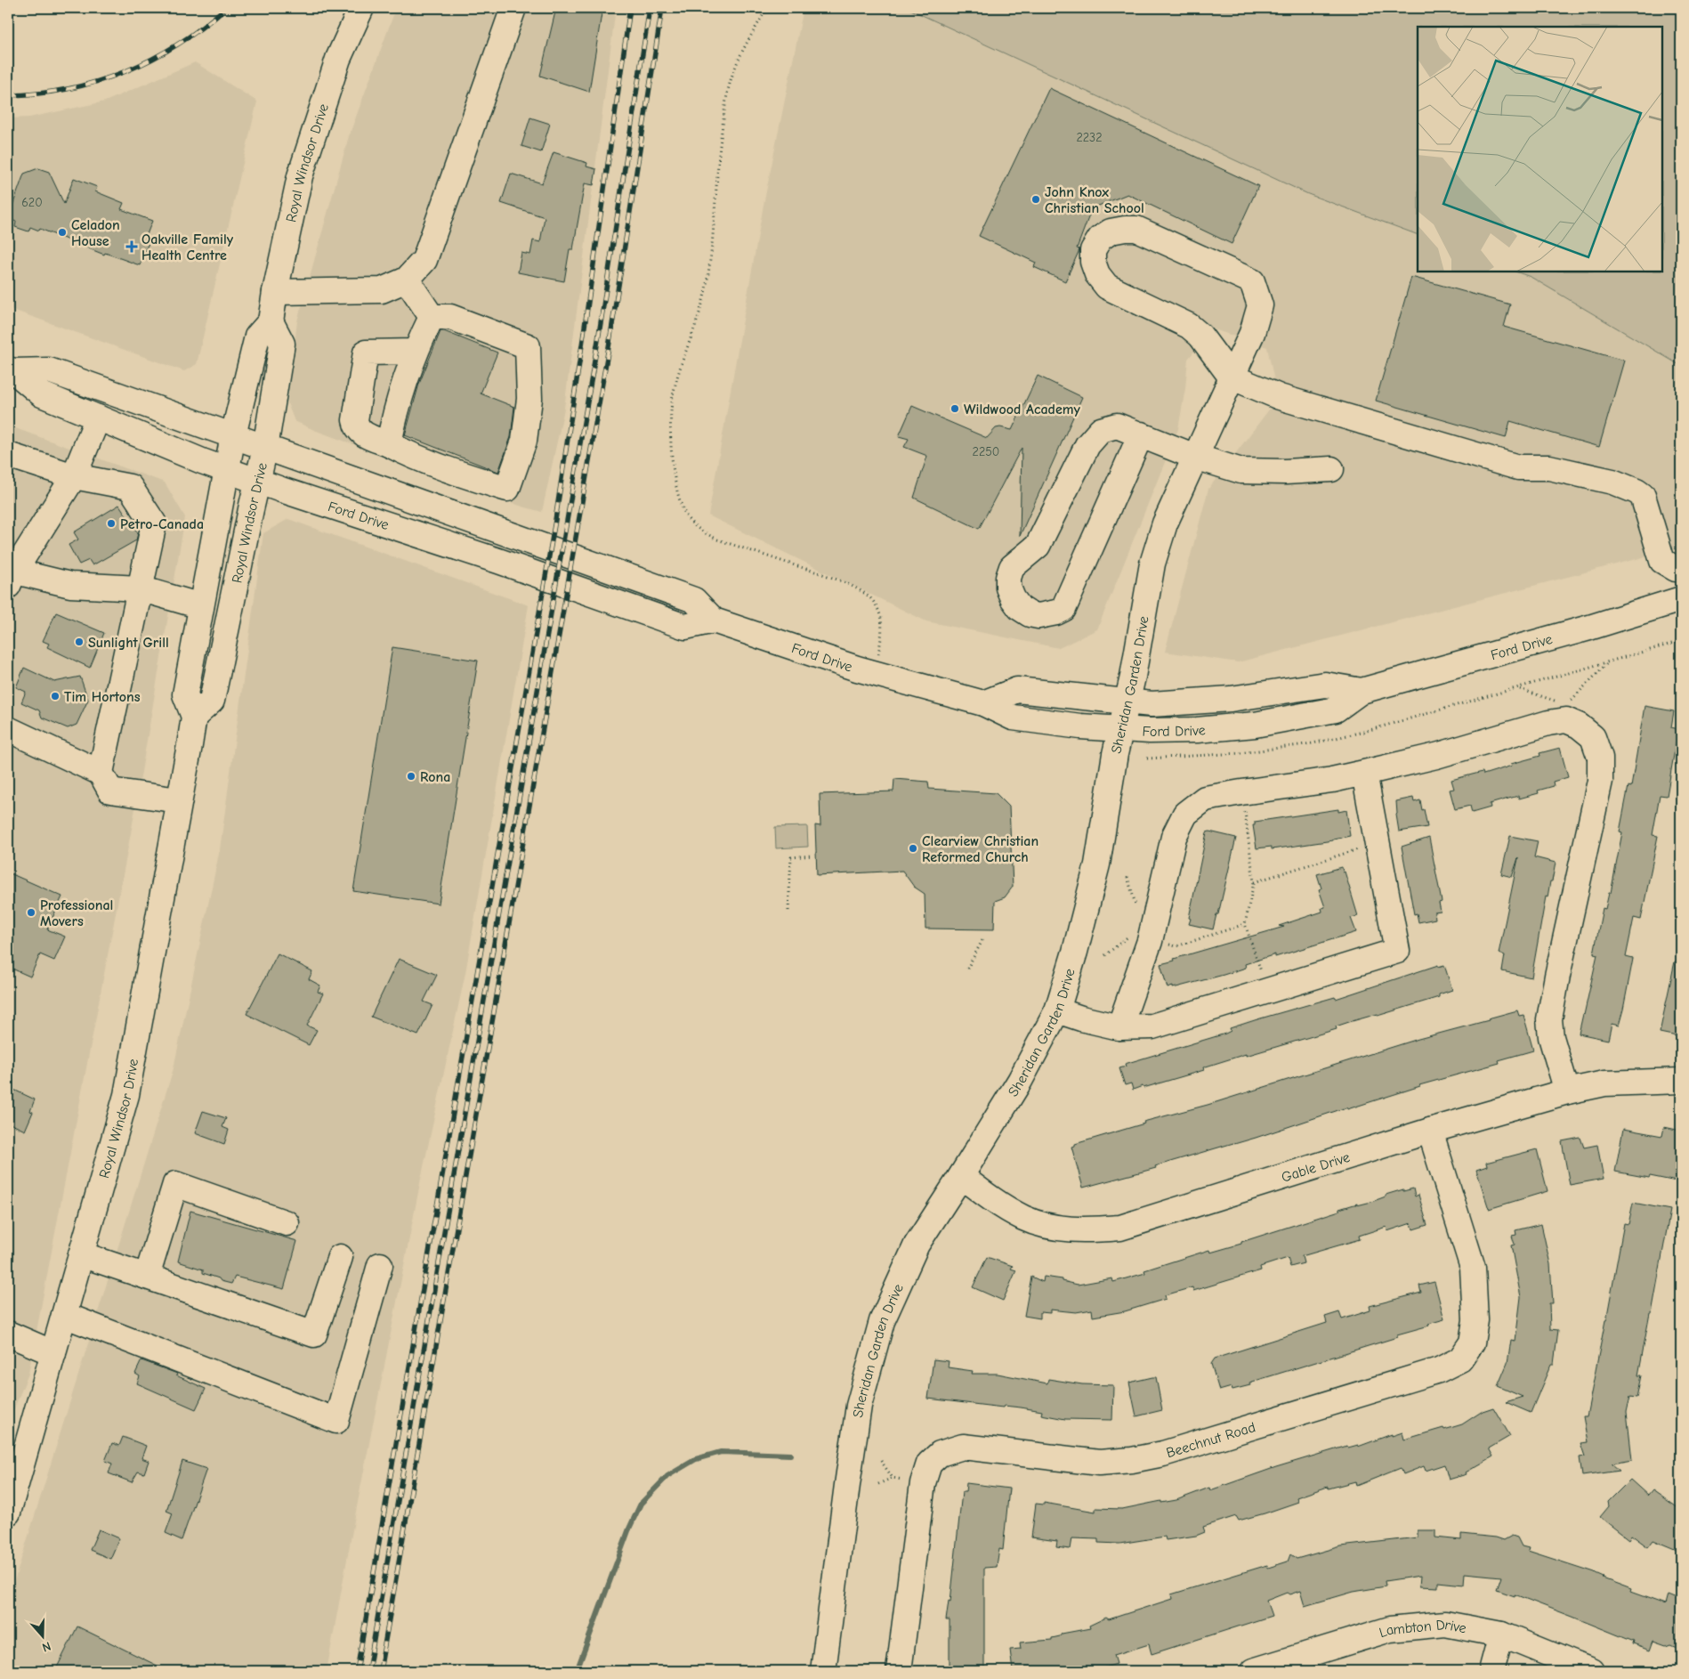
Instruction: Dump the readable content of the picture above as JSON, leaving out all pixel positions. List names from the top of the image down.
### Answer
{
  "streets": {
    "main road": [
      "Royal Windsor Drive",
      "Ford Drive",
      "Sheridan Garden Drive",
      "Gable Drive",
      "Beechnut Road",
      "Lambton Drive"
    ]
  },
  "crossings": [
    ["Royal Windsor Drive", "Ford Drive"],
    ["Ford Drive", "Sheridan Garden Drive"],
    ["Sheridan Garden Drive", "Gable Drive"],
    ["Gable Drive", "Beechnut Road"]
  ],
  "places": {
    "other": [
      "John Knox Christian School",
      "Celadon House",
      "Wildwood Academy",
      "Petro-Canada",
      "Sunlight Grill",
      "Tim Hortons",
      "Rona",
      "Clearview Christian Reformed Church",
      "Professional Movers"
    ],
    "health": ["Oakville Family Health Centre"]
  },
  "house_numbers": ["2232", "620", "2250"],
  "north": "bottom"
}
